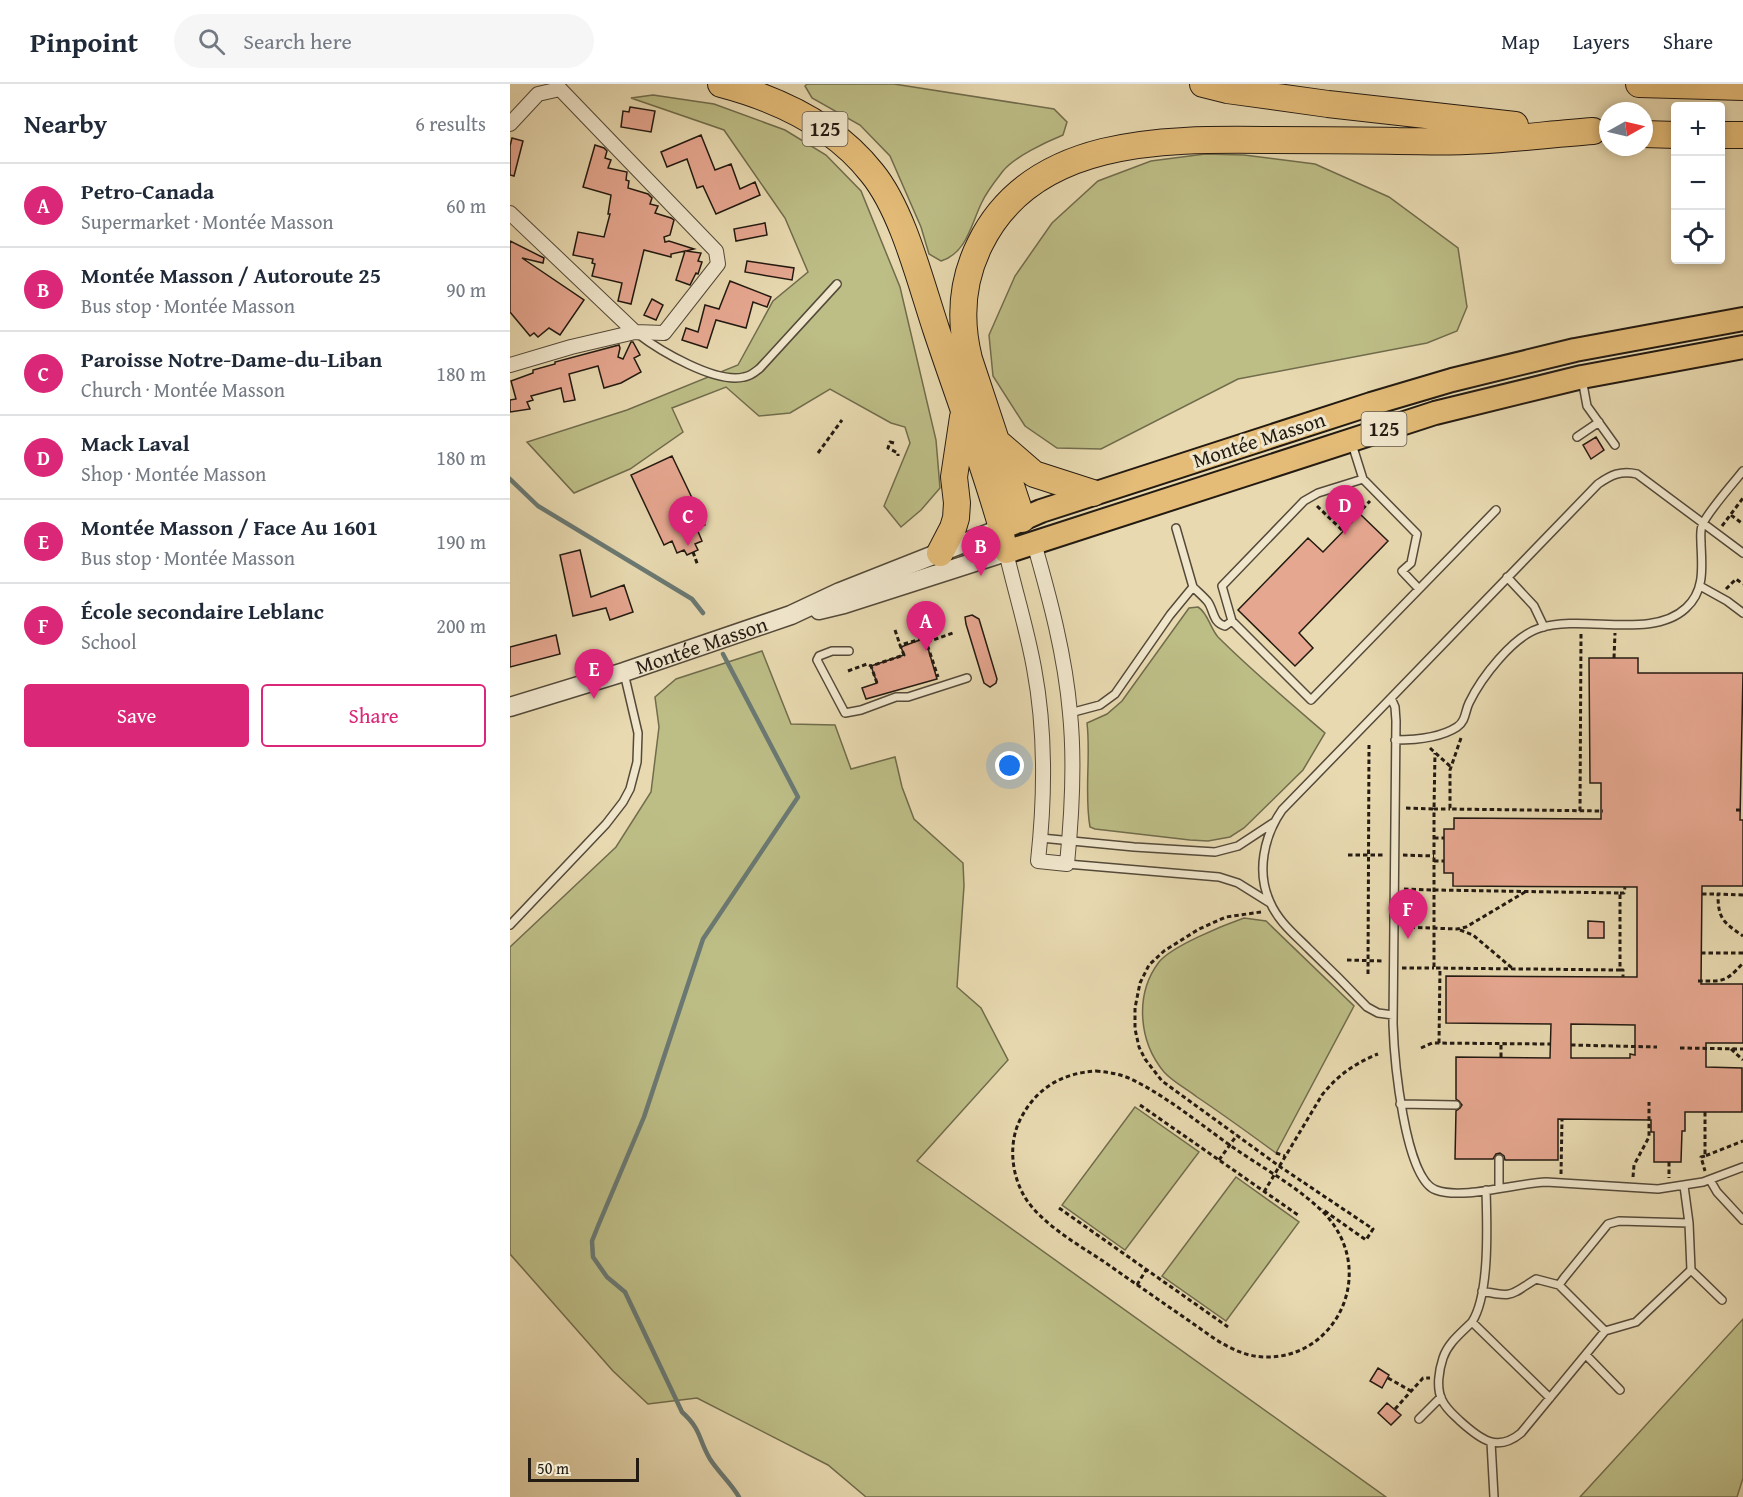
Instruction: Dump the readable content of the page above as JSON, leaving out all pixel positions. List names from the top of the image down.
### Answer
{
  "streets": {
    "highway": ["125"],
    "main road": ["Montée Masson"]
  },
  "crossings": [
    ["125", "Montée Masson"]
  ],
  "scale_bar": "50 m",
  "north": "right",
  "page": {
    "header": "Pinpoint",
    "search": "Search here",
    "nav": ["Map", "Layers", "Share"],
    "heading": ["Nearby", "6 results"],
    "map_buttons": ["+", "−"],
    "list": [
      {
        "mark": "A",
        "name": "Petro-Canada",
        "note": "Supermarket · Montée Masson",
        "value": "60 m"
      },
      {
        "mark": "B",
        "name": "Montée Masson / Autoroute 25",
        "note": "Bus stop · Montée Masson",
        "value": "90 m"
      },
      {
        "mark": "C",
        "name": "Paroisse Notre-Dame-du-Liban",
        "note": "Church · Montée Masson",
        "value": "180 m"
      },
      {
        "mark": "D",
        "name": "Mack Laval",
        "note": "Shop · Montée Masson",
        "value": "180 m"
      },
      {
        "mark": "E",
        "name": "Montée Masson / Face Au 1601",
        "note": "Bus stop · Montée Masson",
        "value": "190 m"
      },
      {
        "mark": "F",
        "name": "École secondaire Leblanc",
        "note": "School",
        "value": "200 m"
      }
    ],
    "pins": [
      "D",
      "C",
      "B",
      "A",
      "E",
      "F"
    ],
    "buttons": ["Save", "Share"],
    "scale": "50 m"
  }
}
